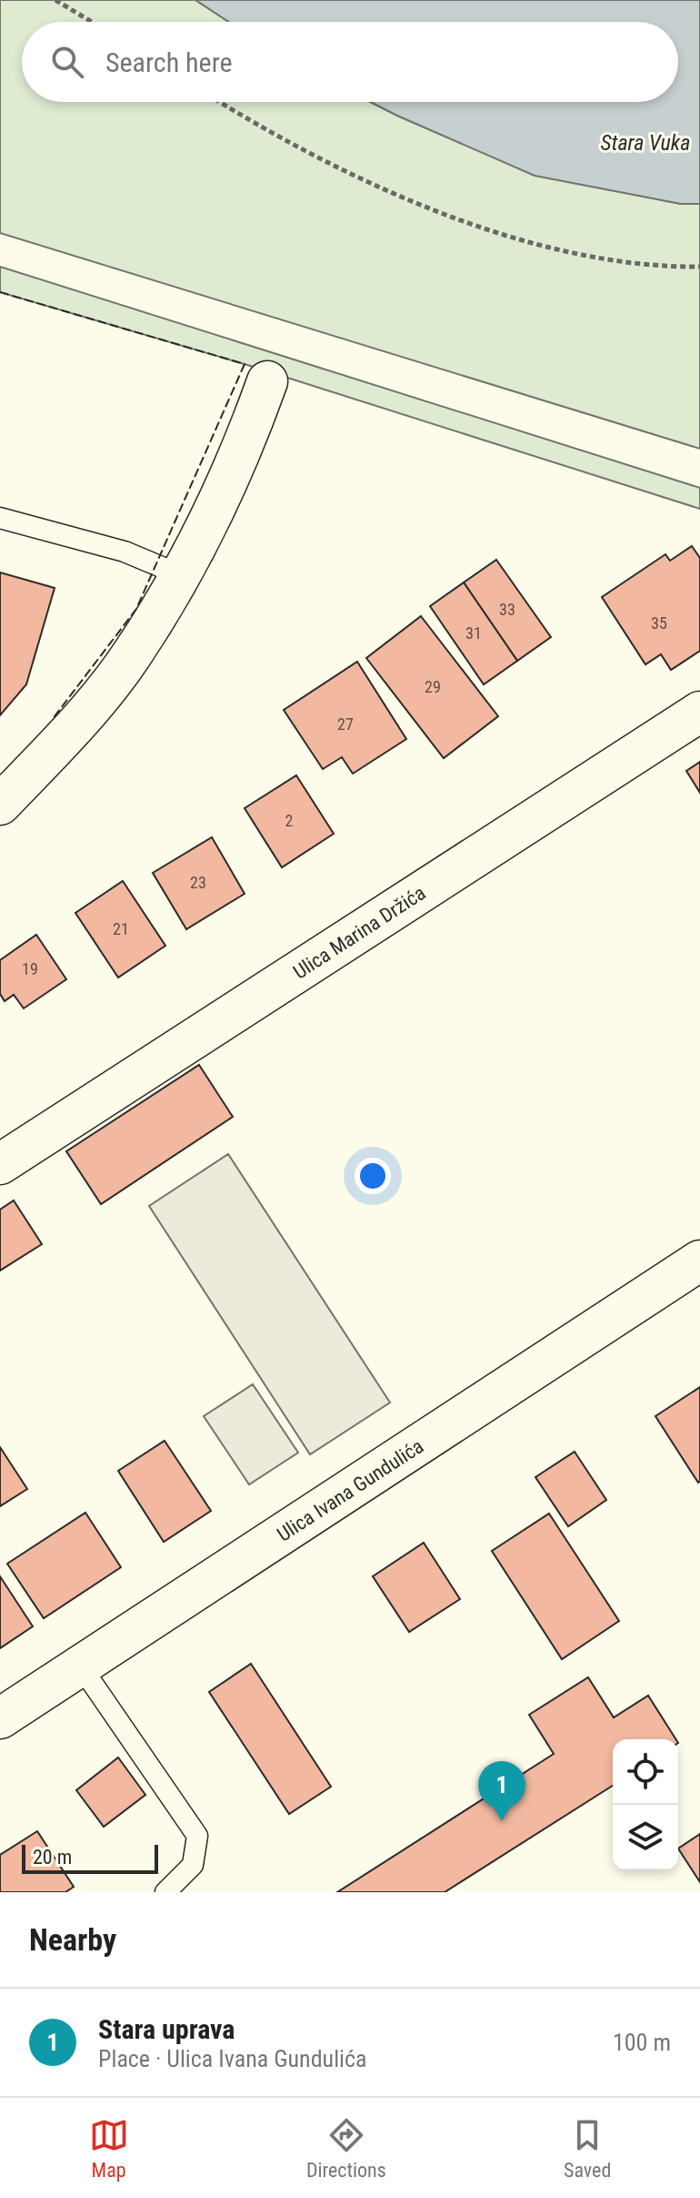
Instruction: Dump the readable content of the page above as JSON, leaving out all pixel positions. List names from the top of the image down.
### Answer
{
  "streets": {
    "street": ["Ulica Marina Držića", "Ulica Ivana Gundulića"]
  },
  "water": ["Stara Vuka"],
  "house_numbers": [
    "33",
    "35",
    "31",
    "29",
    "27",
    "2",
    "23",
    "21",
    "19"
  ],
  "scale_bar": "20 m",
  "page": {
    "search": "Search here",
    "pins": "1",
    "scale": "20 m",
    "heading": "Nearby",
    "list": [
      {
        "mark": "1",
        "name": "Stara uprava",
        "note": "Place · Ulica Ivana Gundulića",
        "value": "100 m"
      }
    ],
    "nav": ["Map", "Directions", "Saved"]
  }
}
